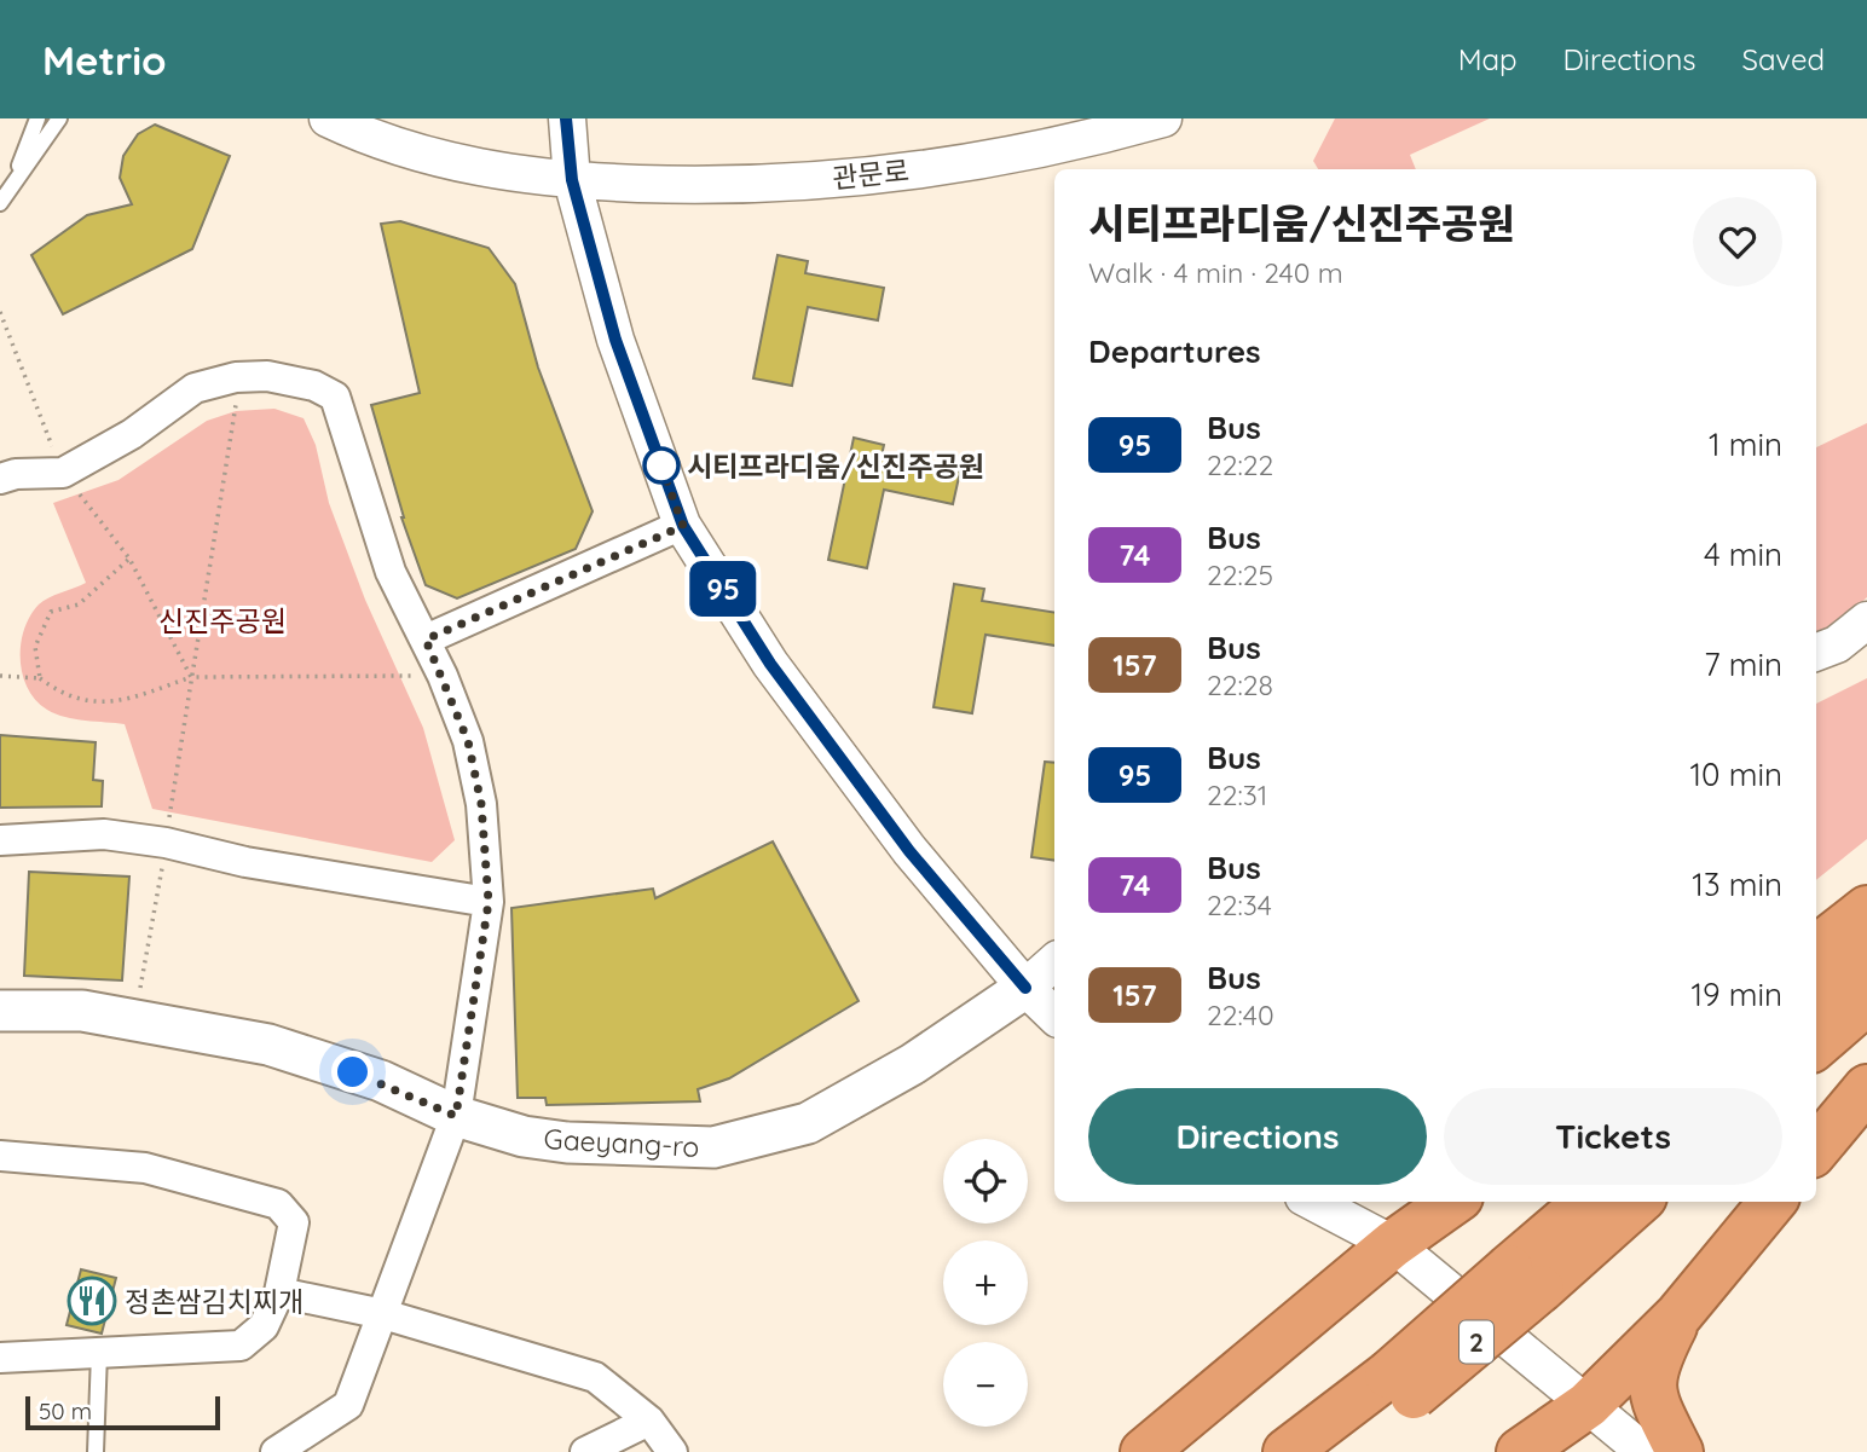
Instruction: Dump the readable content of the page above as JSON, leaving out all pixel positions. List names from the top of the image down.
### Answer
{
  "streets": {
    "highway": ["2"],
    "main road": ["Gaeyang-ro"],
    "street": ["관문로"]
  },
  "parks": ["신진주공원"],
  "places": {
    "other": ["시티프라디움/신진주공원"],
    "restaurant": ["정촌쌈김치찌개"]
  },
  "lines": ["bus line 95"],
  "scale_bar": "50 m",
  "page": {
    "header": "Metrio",
    "nav": ["Map", "Directions", "Saved"],
    "on_map": "95",
    "heading": [
      ["시티프라디움/신진주공원", "Walk · 4 min · 240 m"],
      "Departures"
    ],
    "list": [
      {
        "mark": "95",
        "name": "Bus",
        "note": "22:22",
        "value": "1 min"
      },
      {
        "mark": "74",
        "name": "Bus",
        "note": "22:25",
        "value": "4 min"
      },
      {
        "mark": "157",
        "name": "Bus",
        "note": "22:28",
        "value": "7 min"
      },
      {
        "mark": "95",
        "name": "Bus",
        "note": "22:31",
        "value": "10 min"
      },
      {
        "mark": "74",
        "name": "Bus",
        "note": "22:34",
        "value": "13 min"
      },
      {
        "mark": "157",
        "name": "Bus",
        "note": "22:40",
        "value": "19 min"
      }
    ],
    "buttons": ["Directions", "Tickets"],
    "map_buttons": ["+", "−"],
    "scale": "50 m"
  }
}
